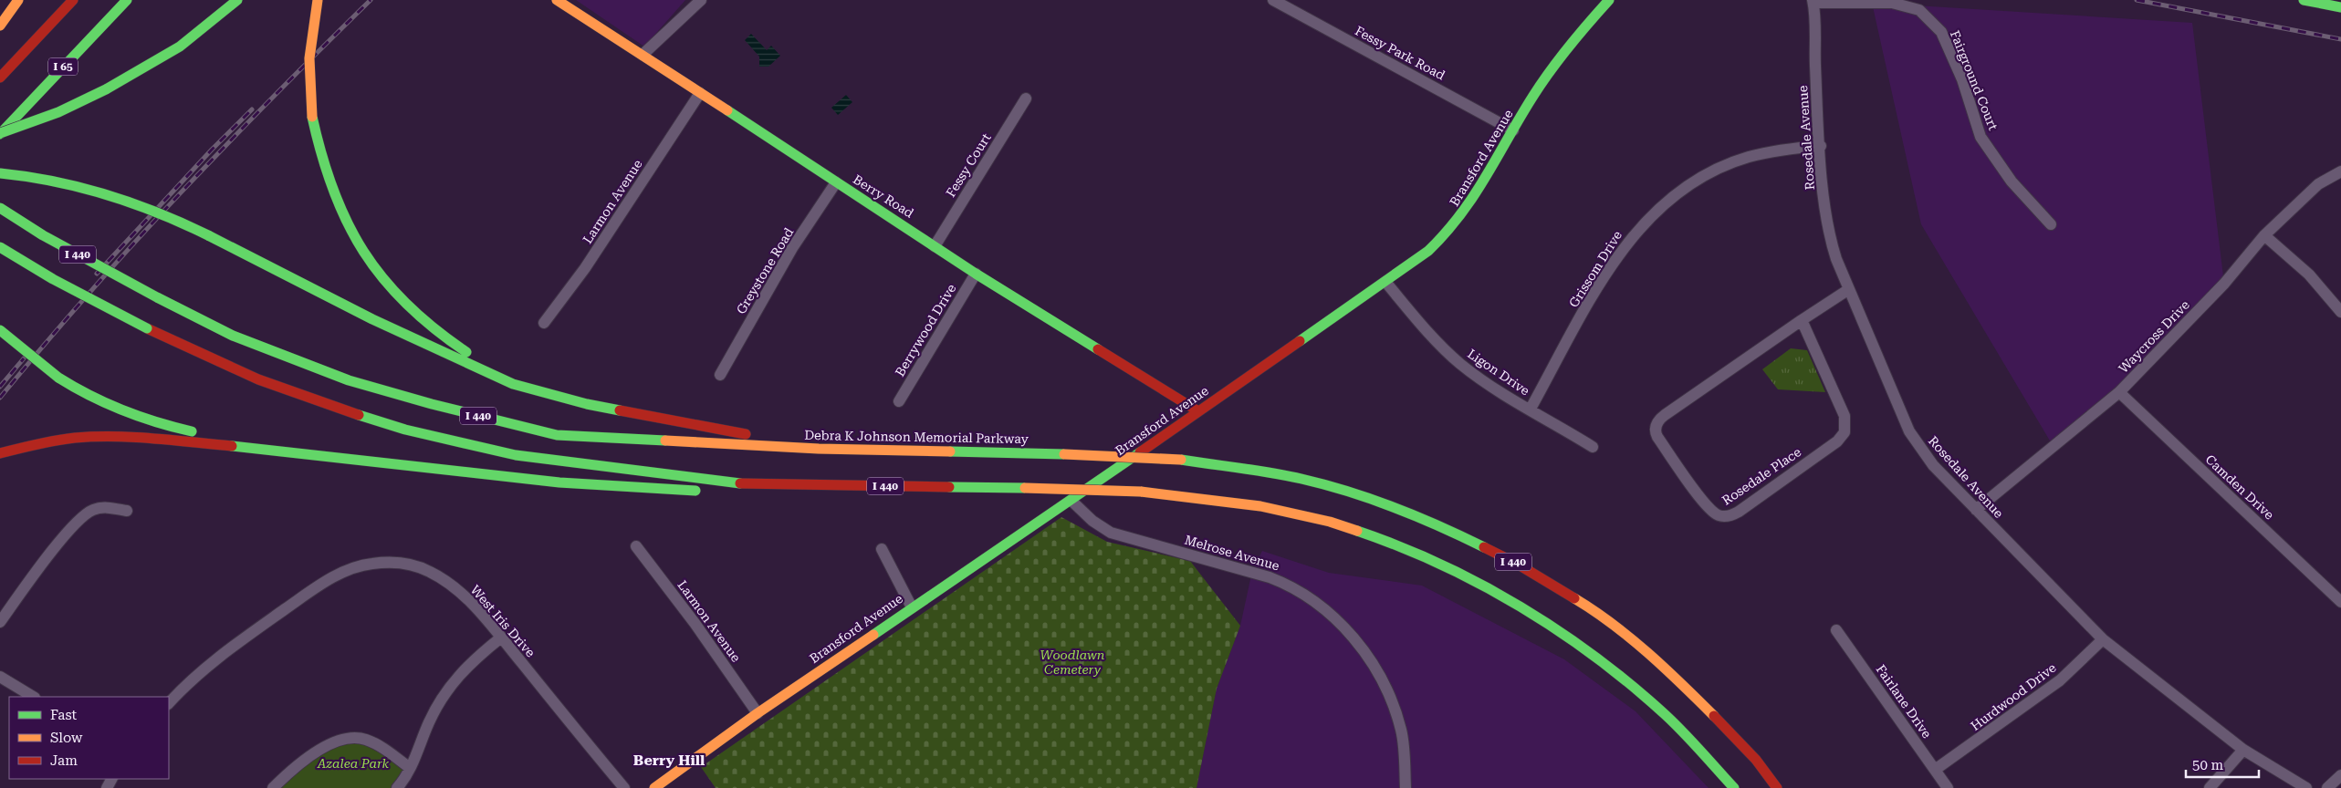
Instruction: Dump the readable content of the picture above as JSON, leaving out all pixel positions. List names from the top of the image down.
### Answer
{
  "streets": {
    "main road": [
      "I 65",
      "Bransford Avenue",
      "Berry Road",
      "I 440",
      "Debra K Johnson Memorial Parkway"
    ],
    "street": [
      "Fessy Park Road",
      "Fairground Court",
      "Rosedale Avenue",
      "Fessy Court",
      "Larmon Avenue",
      "Grissom Drive",
      "Greystone Road",
      "Berrywood Drive",
      "Waycross Drive",
      "Ligon Drive",
      "Rosedale Place",
      "Camden Drive",
      "Melrose Avenue",
      "West Iris Drive",
      "Hurdwood Drive",
      "Fairlane Drive"
    ]
  },
  "crossings": [
    ["Fessy Park Road", "Bransford Avenue"],
    ["Fairground Court", "Rosedale Avenue"],
    ["Rosedale Avenue", "Grissom Drive"],
    ["Rosedale Avenue", "Waycross Drive"],
    ["Rosedale Avenue", "Rosedale Place"],
    ["Rosedale Avenue", "Hurdwood Drive"],
    ["Bransford Avenue", "Berry Road"],
    ["Bransford Avenue", "Larmon Avenue"],
    ["Bransford Avenue", "Ligon Drive"],
    ["Bransford Avenue", "Melrose Avenue"],
    ["Fessy Court", "Berry Road"],
    ["Berry Road", "Larmon Avenue"],
    ["Berry Road", "Greystone Road"],
    ["Berry Road", "Berrywood Drive"],
    ["Grissom Drive", "Ligon Drive"],
    ["Waycross Drive", "Camden Drive"],
    ["Hurdwood Drive", "Fairlane Drive"]
  ],
  "districts": ["Berry Hill"],
  "parks": ["Woodlawn Cemetery", "Azalea Park"],
  "legend": ["Fast", "Slow", "Jam"],
  "scale_bar": "50 m"
}
